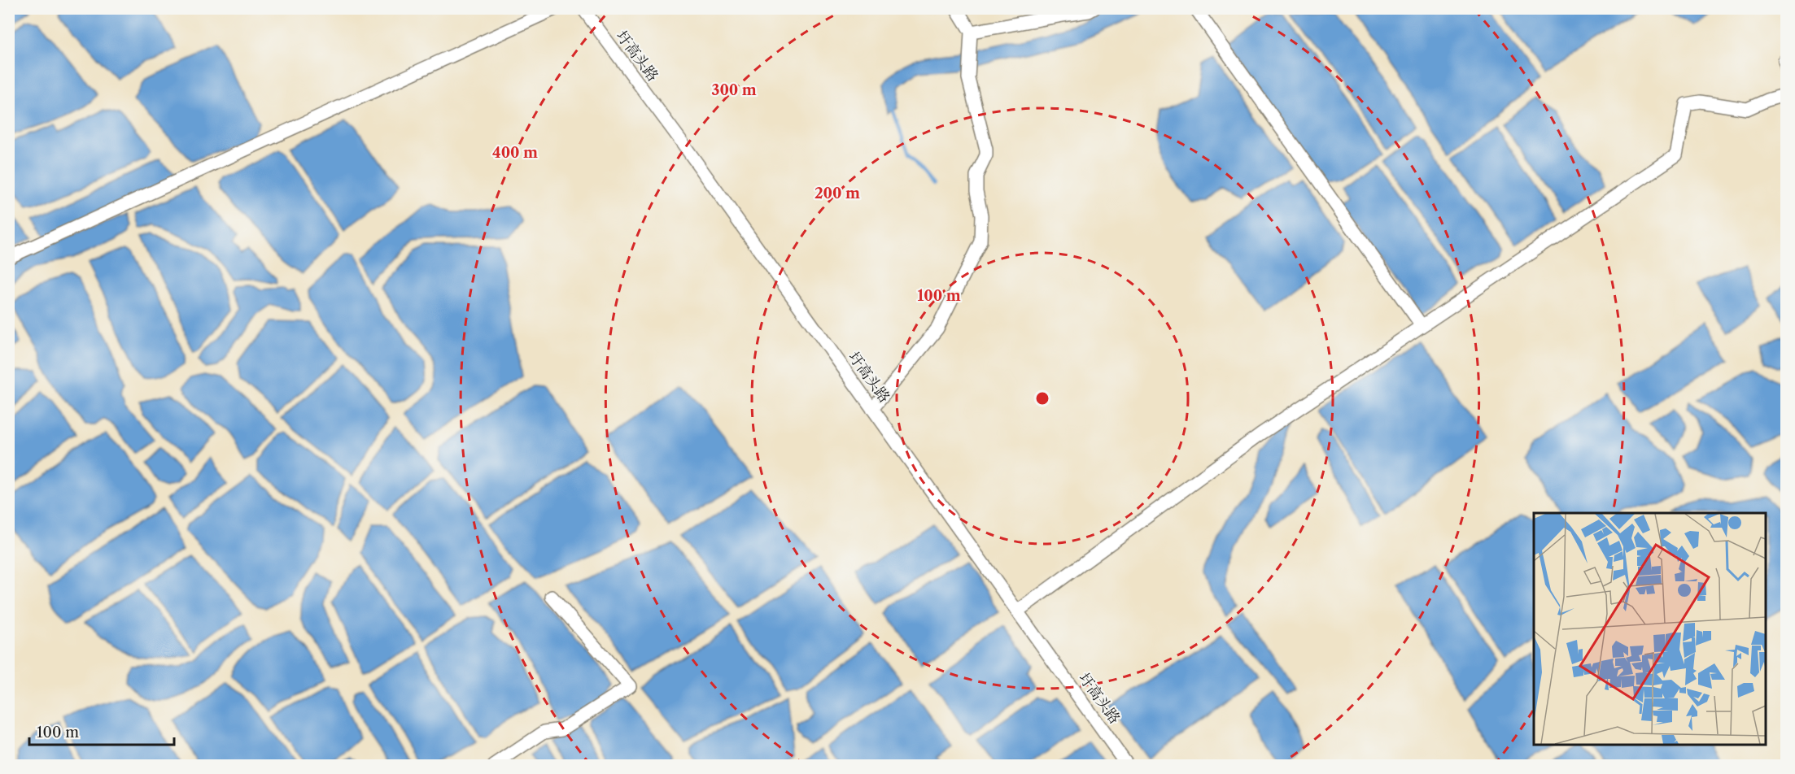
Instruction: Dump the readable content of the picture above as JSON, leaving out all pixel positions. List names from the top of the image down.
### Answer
{
  "streets": {
    "street": ["圩高头路"]
  },
  "scale_bar": "100 m",
  "rings": [
    "300 m",
    "400 m",
    "200 m",
    "100 m"
  ]
}
